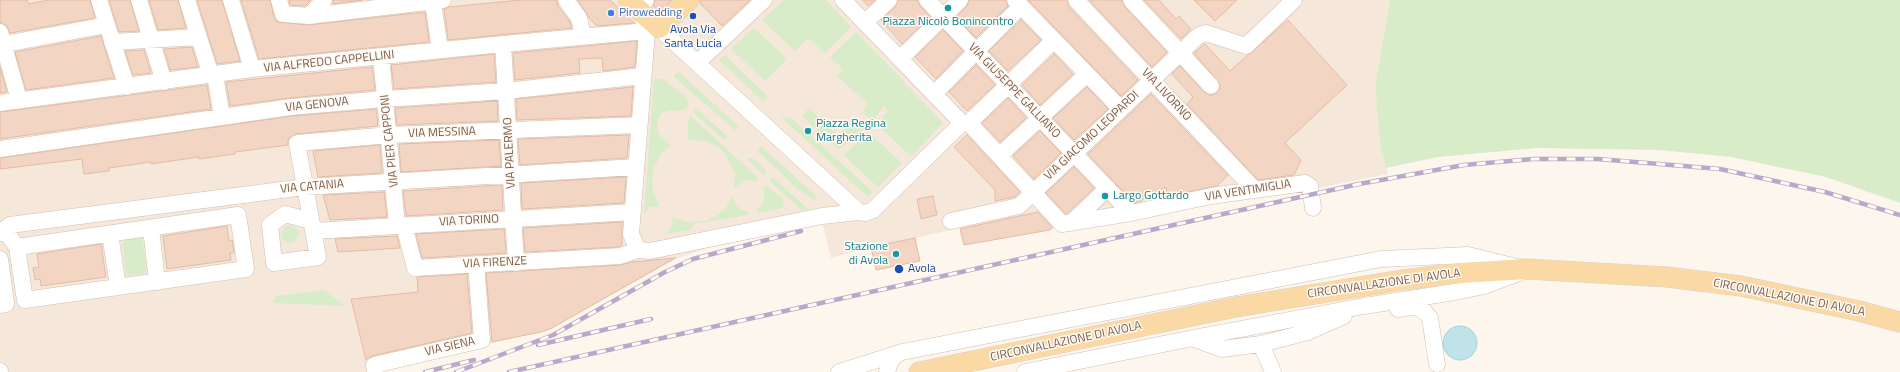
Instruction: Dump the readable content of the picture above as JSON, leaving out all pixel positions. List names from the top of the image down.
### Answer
{
  "streets": {
    "main road": ["CIRCONVALLAZIONE DI AVOLA"],
    "street": [
      "VIA ALFREDO CAPPELLINI",
      "VIA GIUSEPPE GALLIANO",
      "VIA LIVORNO",
      "VIA GENOVA",
      "VIA MESSINA",
      "VIA GIACOMO LEOPARDI",
      "VIA PIER CAPPONI",
      "VIA PALERMO",
      "VIA CATANIA",
      "VIA VENTIMIGLIA",
      "VIA TORINO",
      "VIA FIRENZE",
      "VIA SIENA"
    ]
  },
  "crossings": [
    ["VIA ALFREDO CAPPELLINI", "VIA PIER CAPPONI"],
    ["VIA ALFREDO CAPPELLINI", "VIA PALERMO"],
    ["VIA GIUSEPPE GALLIANO", "VIA GIACOMO LEOPARDI"],
    ["VIA GIUSEPPE GALLIANO", "VIA VENTIMIGLIA"],
    ["VIA GIUSEPPE GALLIANO", "VIA FIRENZE"],
    ["VIA LIVORNO", "VIA GIACOMO LEOPARDI"],
    ["VIA LIVORNO", "VIA VENTIMIGLIA"],
    ["VIA GENOVA", "VIA PIER CAPPONI"],
    ["VIA GENOVA", "VIA PALERMO"],
    ["VIA MESSINA", "VIA PIER CAPPONI"],
    ["VIA MESSINA", "VIA PALERMO"],
    ["VIA MESSINA", "VIA CATANIA"],
    ["VIA MESSINA", "VIA TORINO"],
    ["VIA PIER CAPPONI", "VIA CATANIA"],
    ["VIA PIER CAPPONI", "VIA TORINO"],
    ["VIA PIER CAPPONI", "VIA FIRENZE"],
    ["VIA PALERMO", "VIA CATANIA"],
    ["VIA PALERMO", "VIA TORINO"],
    ["VIA PALERMO", "VIA FIRENZE"],
    ["VIA CATANIA", "VIA TORINO"],
    ["VIA TORINO", "VIA FIRENZE"],
    ["VIA FIRENZE", "VIA SIENA"]
  ],
  "places": [
    "Piazza Nicolò Bonincontro",
    "Pirowedding",
    "Avola Via Santa Lucia",
    "Piazza Regina Margherita",
    "Largo Gottardo",
    "Stazione di Avola",
    "Avola"
  ]
}
